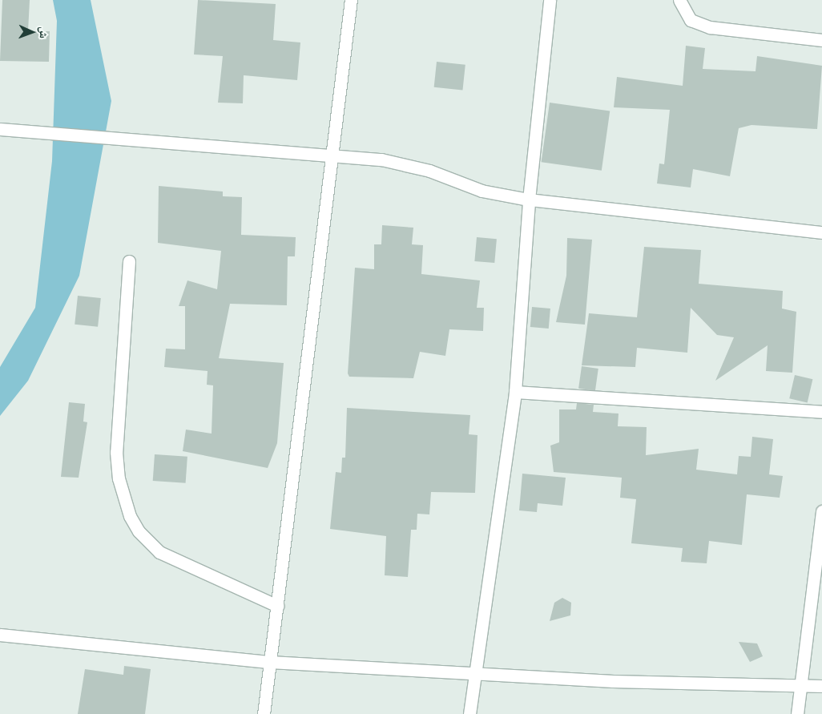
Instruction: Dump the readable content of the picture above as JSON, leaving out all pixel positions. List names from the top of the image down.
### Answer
{
  "north": "right"
}
